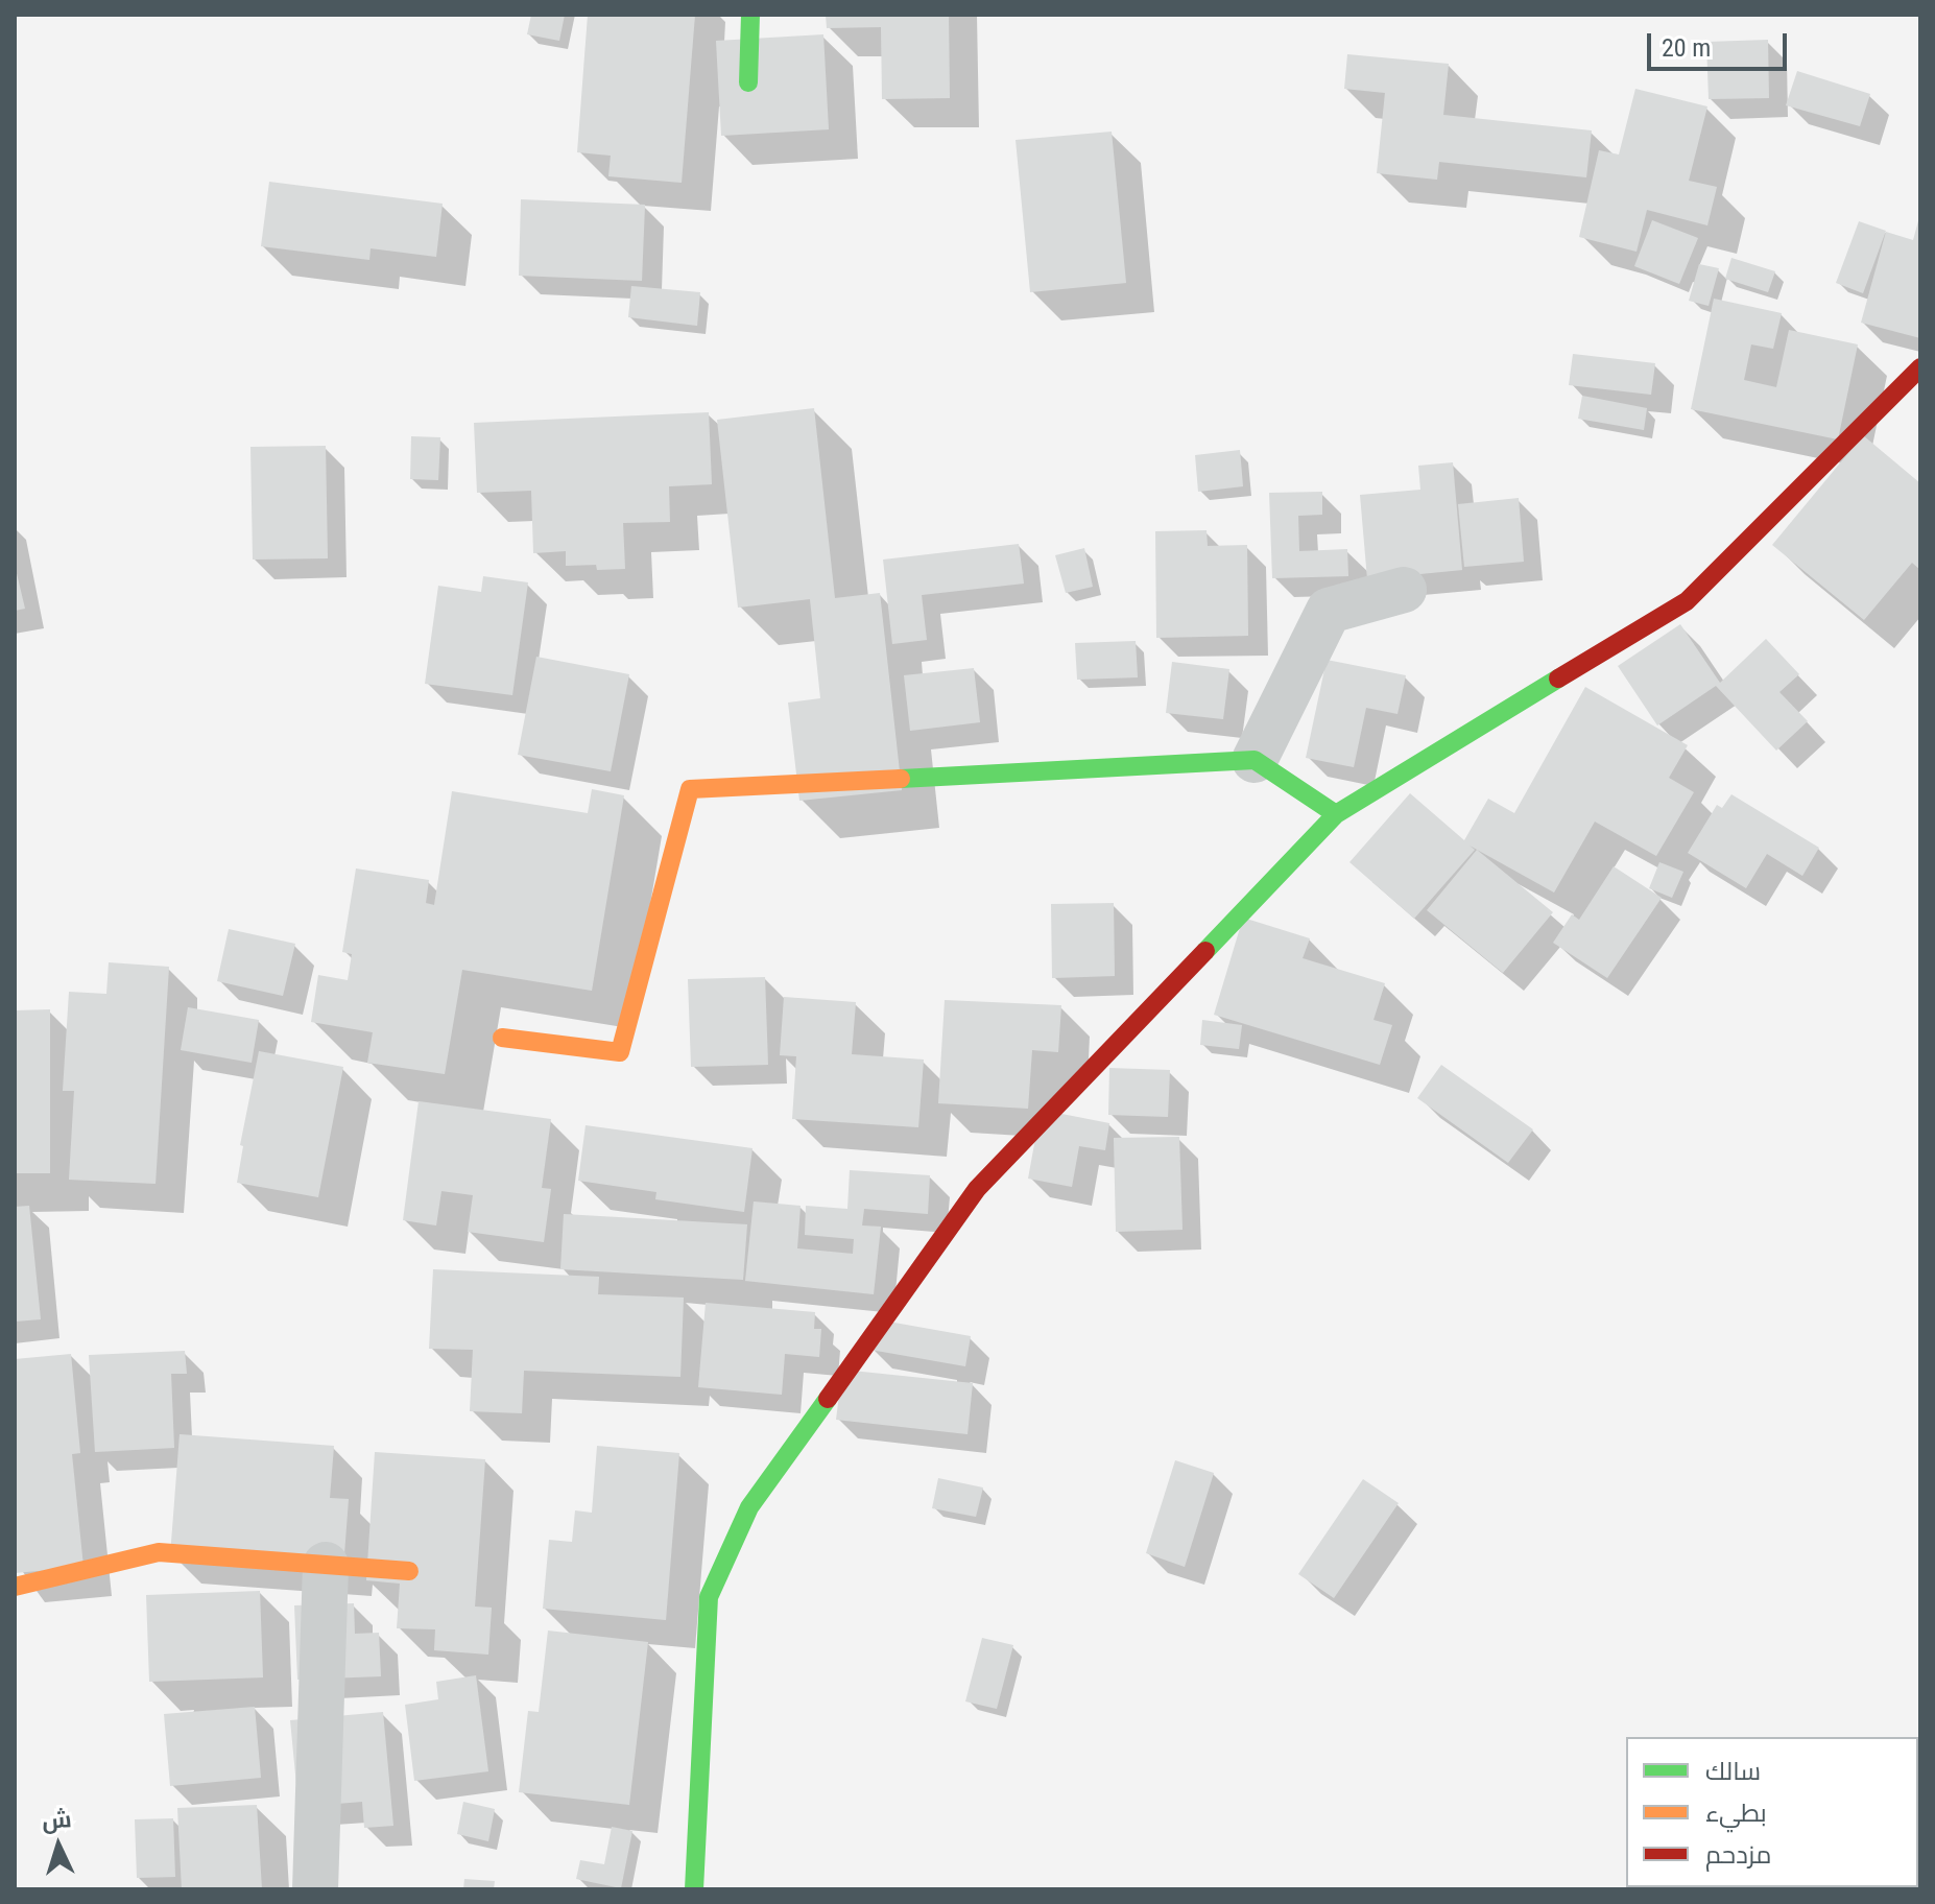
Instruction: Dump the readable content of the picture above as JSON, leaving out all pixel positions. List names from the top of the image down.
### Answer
{
  "legend": ["سالك", "بطيء", "مزدحم"],
  "scale_bar": "20 m",
  "north": "top"
}
